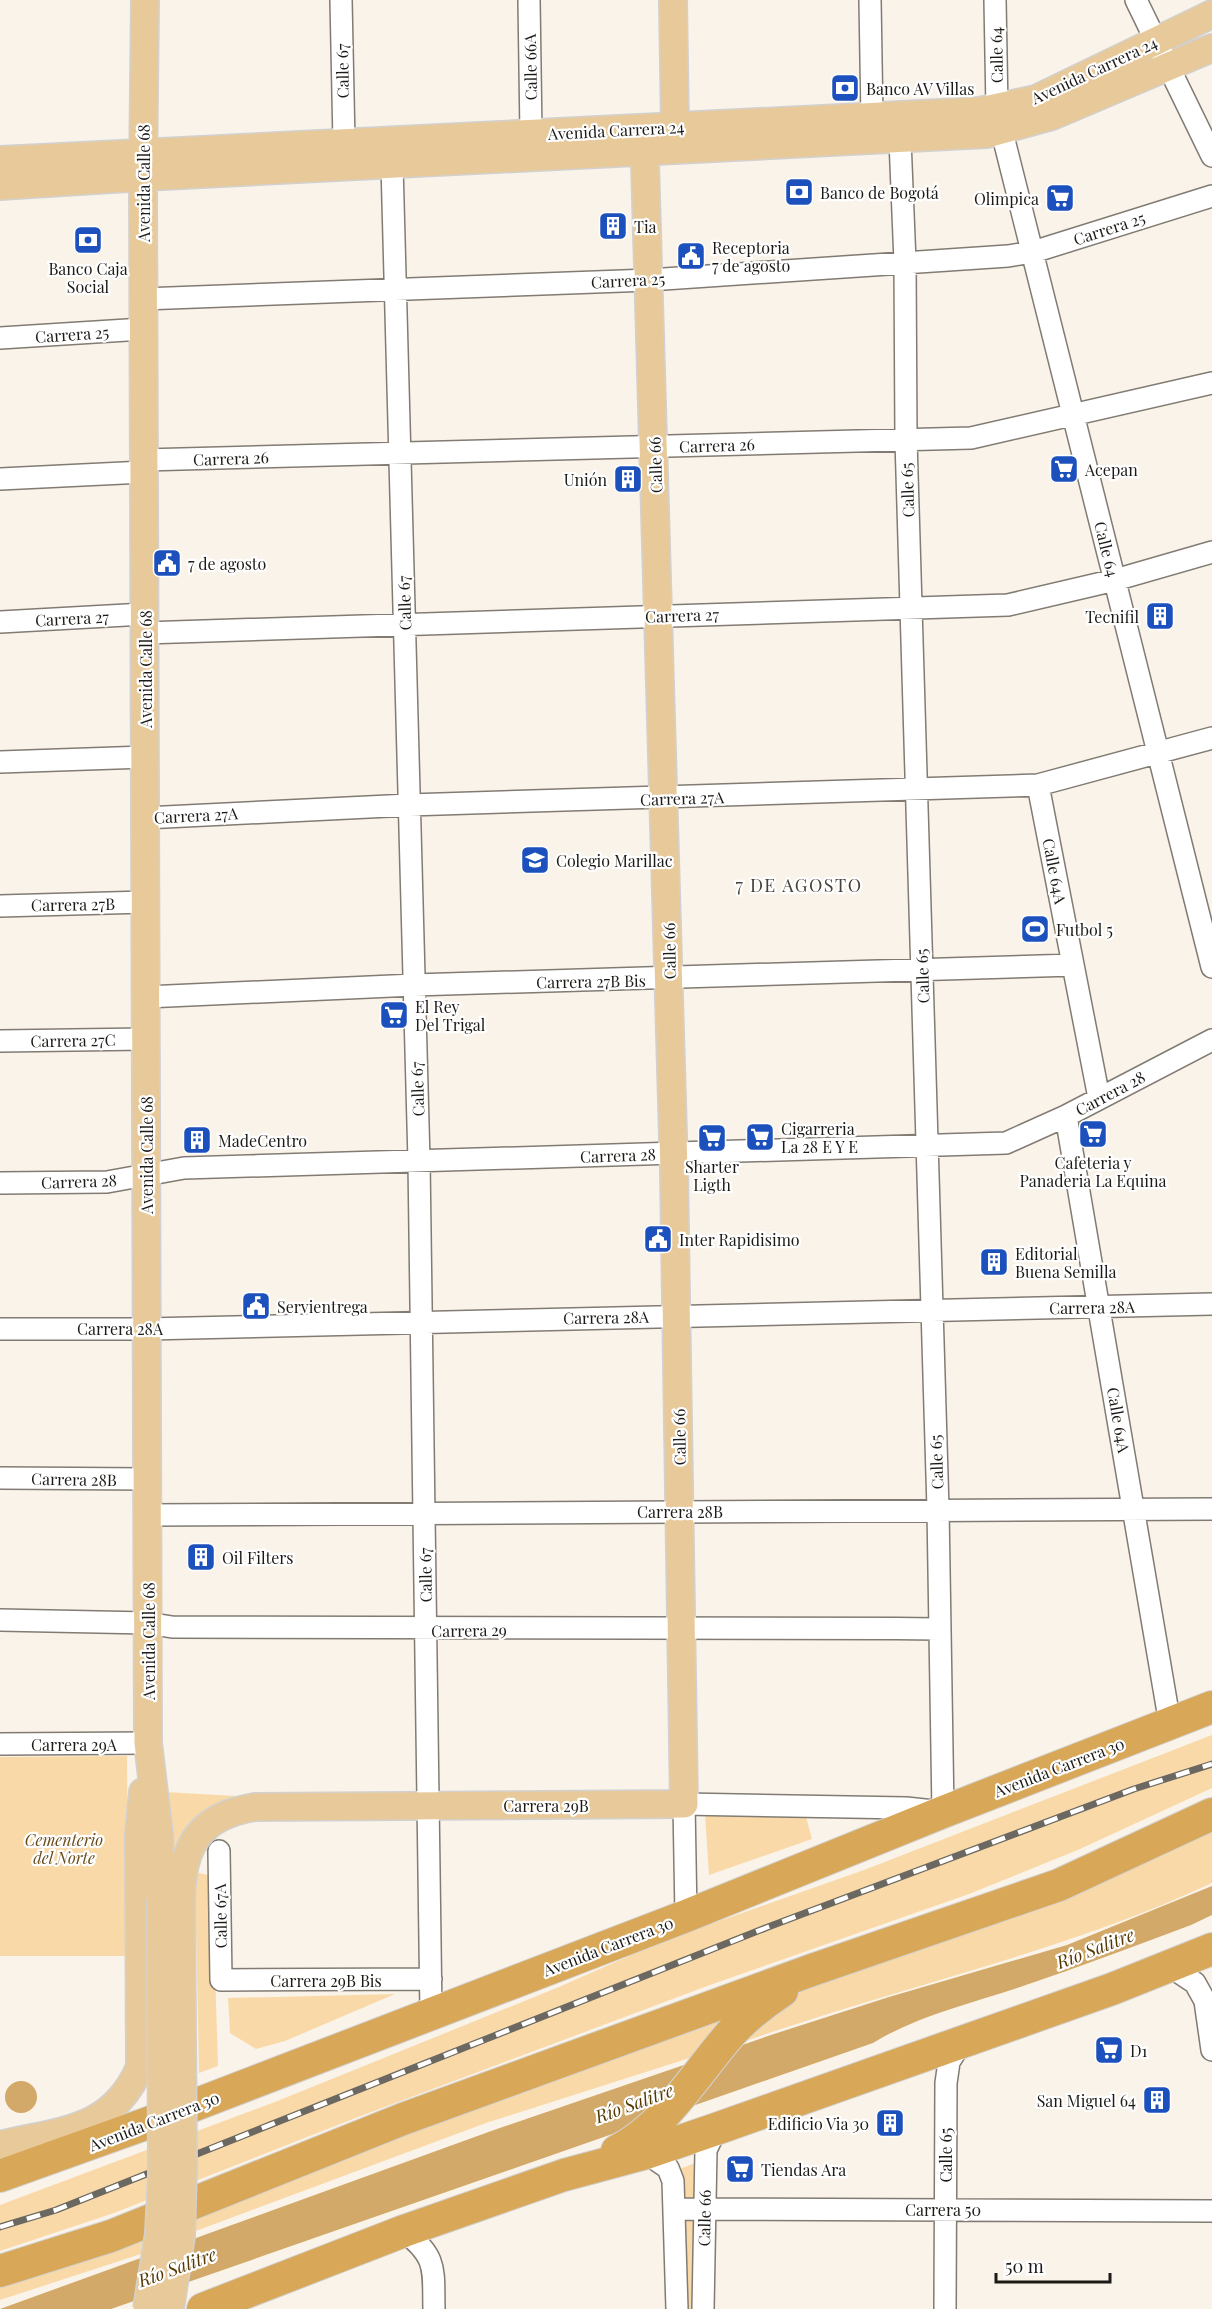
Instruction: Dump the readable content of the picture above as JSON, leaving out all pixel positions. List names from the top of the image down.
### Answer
{
  "streets": {
    "highway": ["Avenida Carrera 30"],
    "main road": [
      "Avenida Carrera 24",
      "Avenida Calle 68",
      "Calle 66",
      "Carrera 29B"
    ],
    "street": [
      "Calle 64",
      "Calle 66A",
      "Calle 67",
      "Carrera 25",
      "Carrera 26",
      "Calle 65",
      "Carrera 27",
      "Carrera 27A",
      "Calle 64A",
      "Carrera 27B",
      "Carrera 27B Bis",
      "Carrera 27C",
      "Carrera 28",
      "Carrera 28A",
      "Carrera 28B",
      "Carrera 29",
      "Carrera 29A",
      "Calle 67A",
      "Carrera 29B Bis",
      "Carrera 50"
    ]
  },
  "crossings": [
    ["Calle 64", "Avenida Carrera 24"],
    ["Calle 64", "Carrera 25"],
    ["Calle 64", "Carrera 26"],
    ["Calle 64", "Carrera 27"],
    ["Calle 64", "Carrera 27A"],
    ["Calle 66A", "Avenida Carrera 24"],
    ["Avenida Carrera 24", "Calle 67"],
    ["Avenida Carrera 24", "Avenida Calle 68"],
    ["Avenida Carrera 24", "Calle 66"],
    ["Avenida Carrera 24", "Calle 65"],
    ["Calle 67", "Carrera 25"],
    ["Calle 67", "Carrera 26"],
    ["Calle 67", "Carrera 27"],
    ["Calle 67", "Carrera 27A"],
    ["Calle 67", "Carrera 27B Bis"],
    ["Calle 67", "Carrera 28"],
    ["Calle 67", "Carrera 28A"],
    ["Calle 67", "Carrera 28B"],
    ["Calle 67", "Carrera 29"],
    ["Calle 67", "Avenida Carrera 30"],
    ["Calle 67", "Carrera 29B"],
    ["Calle 67", "Carrera 29B Bis"],
    ["Avenida Calle 68", "Carrera 25"],
    ["Avenida Calle 68", "Carrera 26"],
    ["Avenida Calle 68", "Carrera 27"],
    ["Avenida Calle 68", "Carrera 27A"],
    ["Avenida Calle 68", "Carrera 27B"],
    ["Avenida Calle 68", "Carrera 27B Bis"],
    ["Avenida Calle 68", "Carrera 27C"],
    ["Avenida Calle 68", "Carrera 28"],
    ["Avenida Calle 68", "Carrera 28A"],
    ["Avenida Calle 68", "Carrera 28B"],
    ["Avenida Calle 68", "Carrera 29"],
    ["Avenida Calle 68", "Carrera 29A"],
    ["Avenida Calle 68", "Carrera 29B"],
    ["Carrera 25", "Calle 66"],
    ["Carrera 25", "Calle 65"],
    ["Carrera 26", "Calle 66"],
    ["Carrera 26", "Calle 65"],
    ["Calle 66", "Carrera 27"],
    ["Calle 66", "Carrera 27A"],
    ["Calle 66", "Carrera 27B Bis"],
    ["Calle 66", "Carrera 28"],
    ["Calle 66", "Carrera 28A"],
    ["Calle 66", "Carrera 28B"],
    ["Calle 66", "Carrera 29"],
    ["Calle 66", "Avenida Carrera 30"],
    ["Calle 66", "Carrera 29B"],
    ["Calle 66", "Carrera 50"],
    ["Calle 65", "Carrera 27"],
    ["Calle 65", "Carrera 27A"],
    ["Calle 65", "Carrera 27B Bis"],
    ["Calle 65", "Carrera 28"],
    ["Calle 65", "Carrera 28A"],
    ["Calle 65", "Carrera 28B"],
    ["Calle 65", "Carrera 29"],
    ["Calle 65", "Avenida Carrera 30"],
    ["Calle 65", "Carrera 29B"],
    ["Calle 65", "Carrera 50"],
    ["Carrera 27A", "Calle 64A"],
    ["Calle 64A", "Carrera 27B Bis"],
    ["Calle 64A", "Carrera 28"],
    ["Calle 64A", "Carrera 28A"],
    ["Calle 64A", "Carrera 28B"],
    ["Calle 64A", "Avenida Carrera 30"],
    ["Avenida Carrera 30", "Carrera 29B"],
    ["Calle 67A", "Carrera 29B Bis"]
  ],
  "districts": ["7 DE AGOSTO"],
  "water": ["Río Salitre"],
  "parks": ["Cementerio del Norte"],
  "places": {
    "bank": ["Banco AV Villas", "Banco de Bogotá", "Banco Caja Social"],
    "supermarket": [
      "Olimpica",
      "Acepan",
      "El Rey Del Trigal",
      "Cafeteria y Panaderia La Equina",
      "Cigarreria La 28 E Y E",
      "Sharter Ligth",
      "D1",
      "Tiendas Ara"
    ],
    "building": [
      "Tia",
      "Unión",
      "Tecnifil",
      "MadeCentro",
      "Editorial Buena Semilla",
      "Oil Filters",
      "San Miguel 64",
      "Edificio Via 30"
    ],
    "public building": [
      "Receptoria 7 de agosto",
      "7 de agosto",
      "Inter Rapidisimo",
      "Servientrega"
    ],
    "school or university": ["Colegio Marillac"],
    "sports": ["Futbol 5"]
  },
  "scale_bar": "50 m"
}
